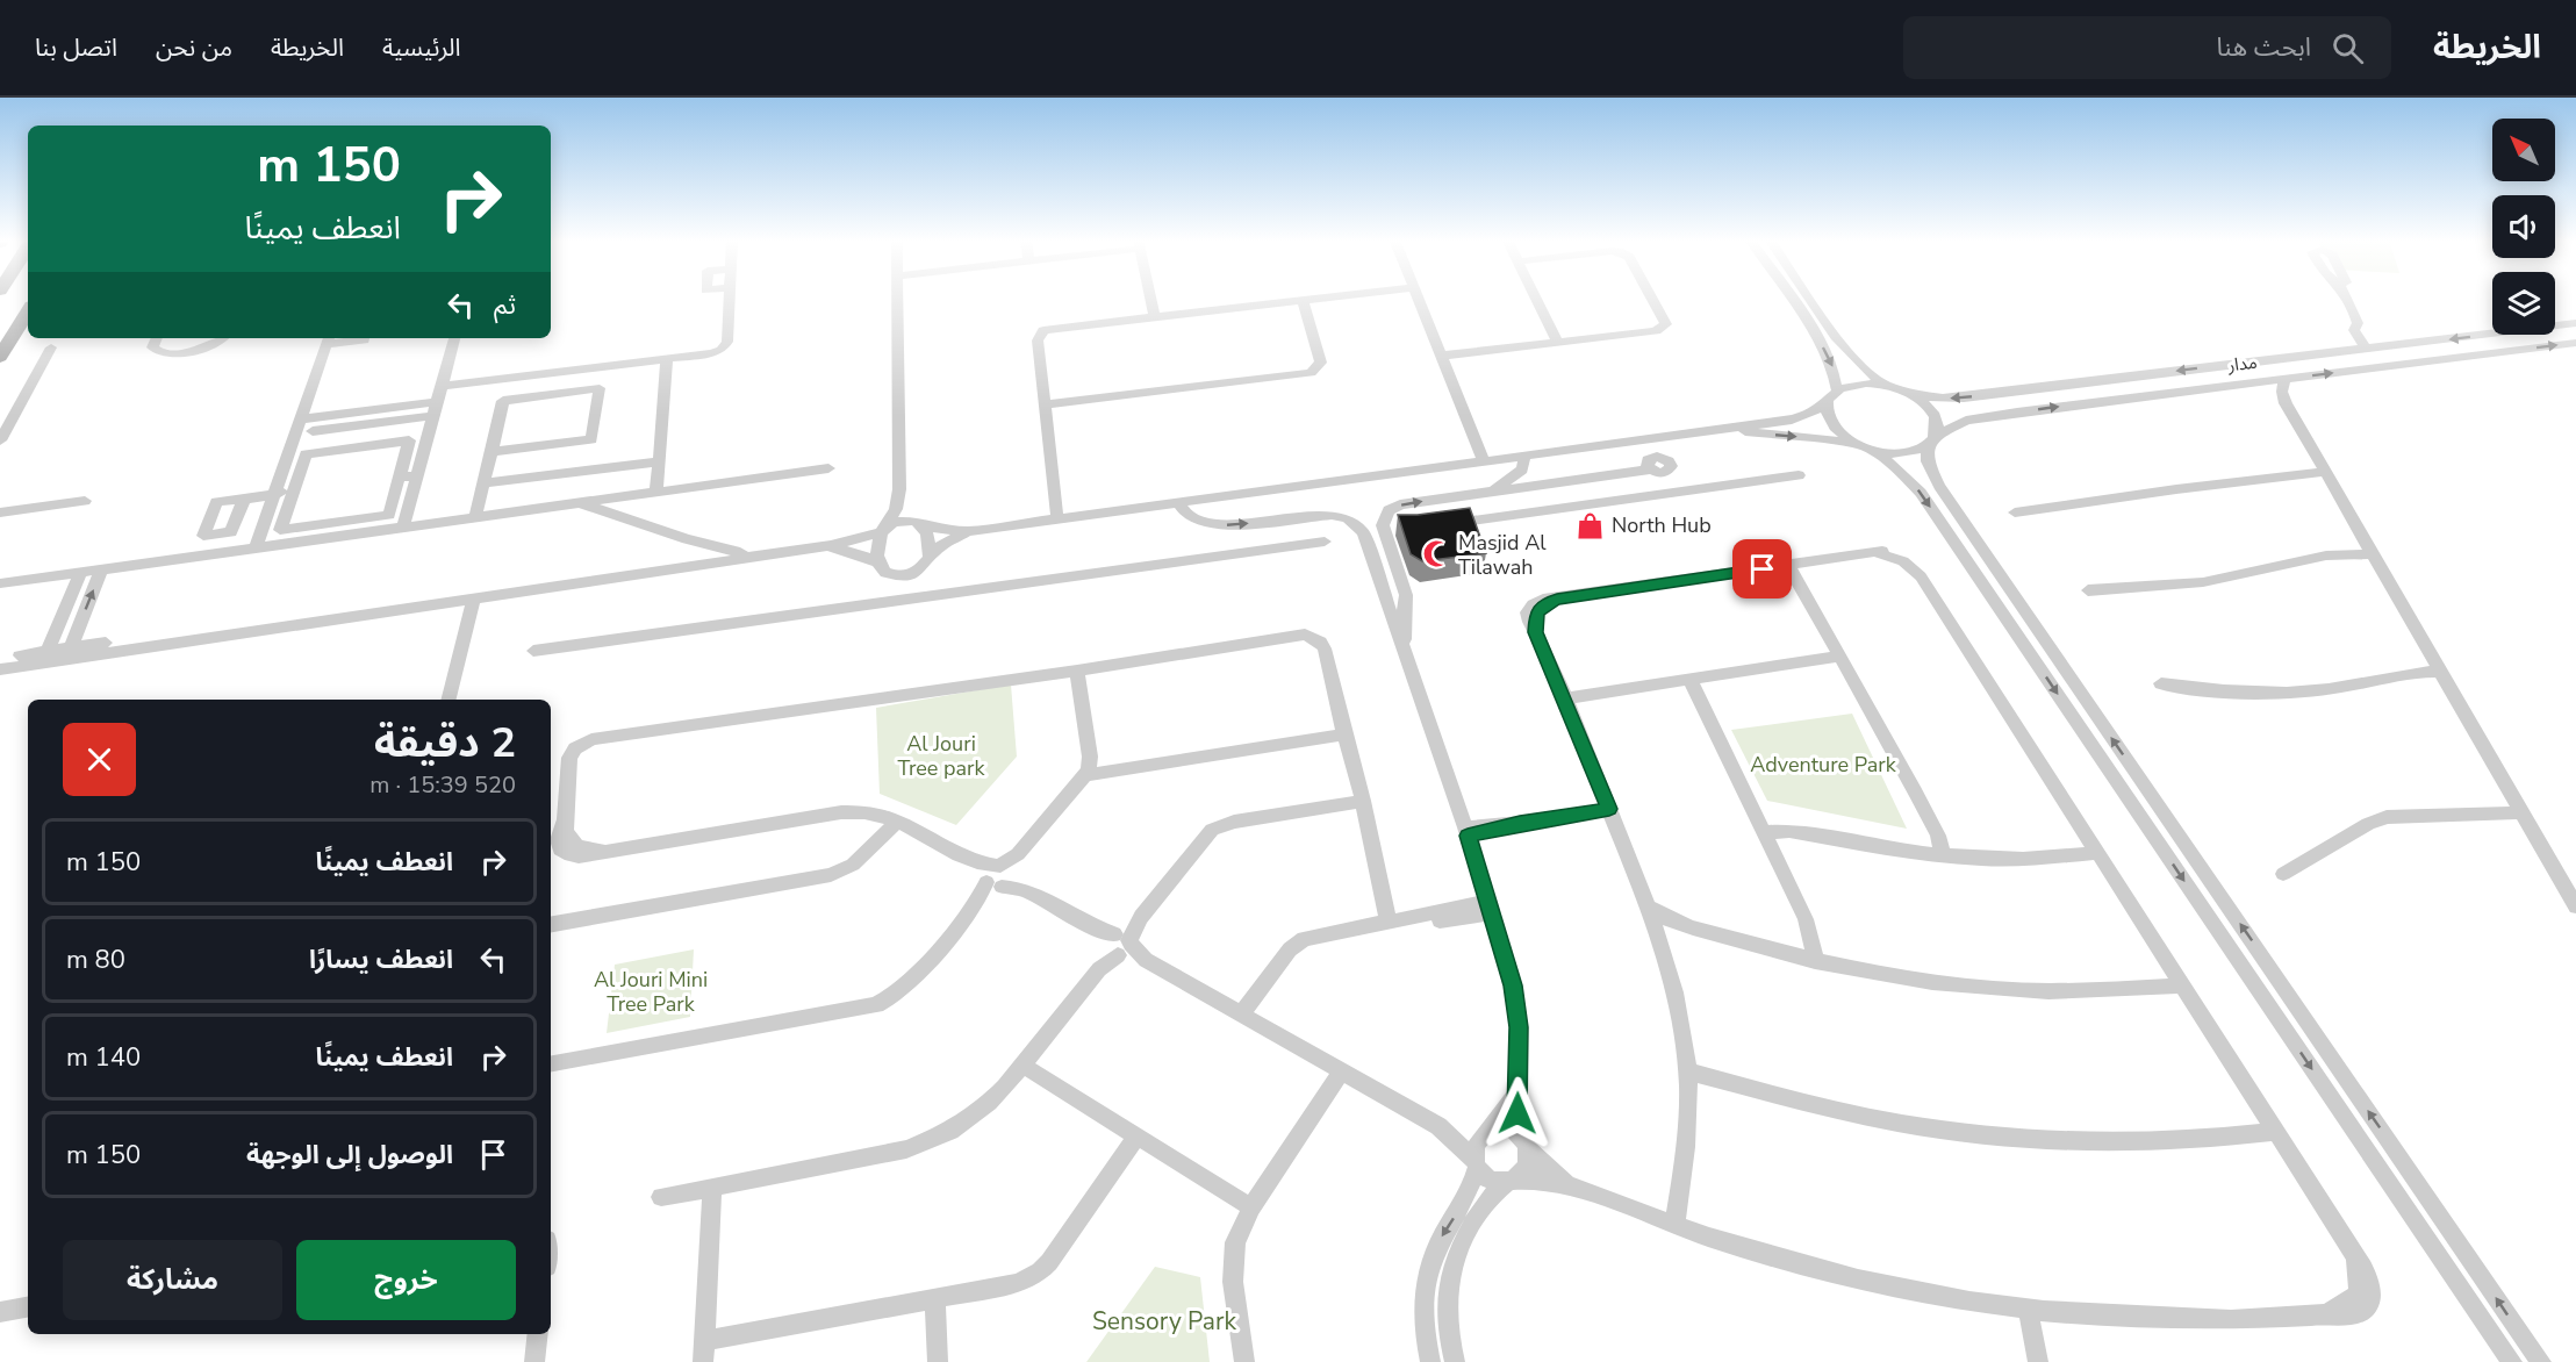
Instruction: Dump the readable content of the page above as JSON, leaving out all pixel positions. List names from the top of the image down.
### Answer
{
  "streets": {
    "street": ["مدار"]
  },
  "parks": [
    "Al Jouri Tree park",
    "Adventure Park",
    "Al Jouri Mini Tree Park",
    "Sensory Park"
  ],
  "places": {
    "shop": ["North Hub"],
    "mosque": ["Masjid Al Tilawah"]
  },
  "north": "top left",
  "page": {
    "header": "الخريطة",
    "search": "ابحث هنا",
    "nav": [
      "الرئيسية",
      "الخريطة",
      "من نحن",
      "اتصل بنا"
    ],
    "turn": ["150 m", "انعطف يمينًا"],
    "then": "ثم",
    "heading": ["2 دقيقة", "520 m · 15:39"],
    "list": [
      {
        "name": "انعطف يمينًا",
        "value": "150 m"
      },
      {
        "name": "انعطف يسارًا",
        "value": "80 m"
      },
      {
        "name": "انعطف يمينًا",
        "value": "140 m"
      },
      {
        "name": "الوصول إلى الوجهة",
        "value": "150 m"
      }
    ],
    "buttons": ["خروج", "مشاركة"]
  }
}
